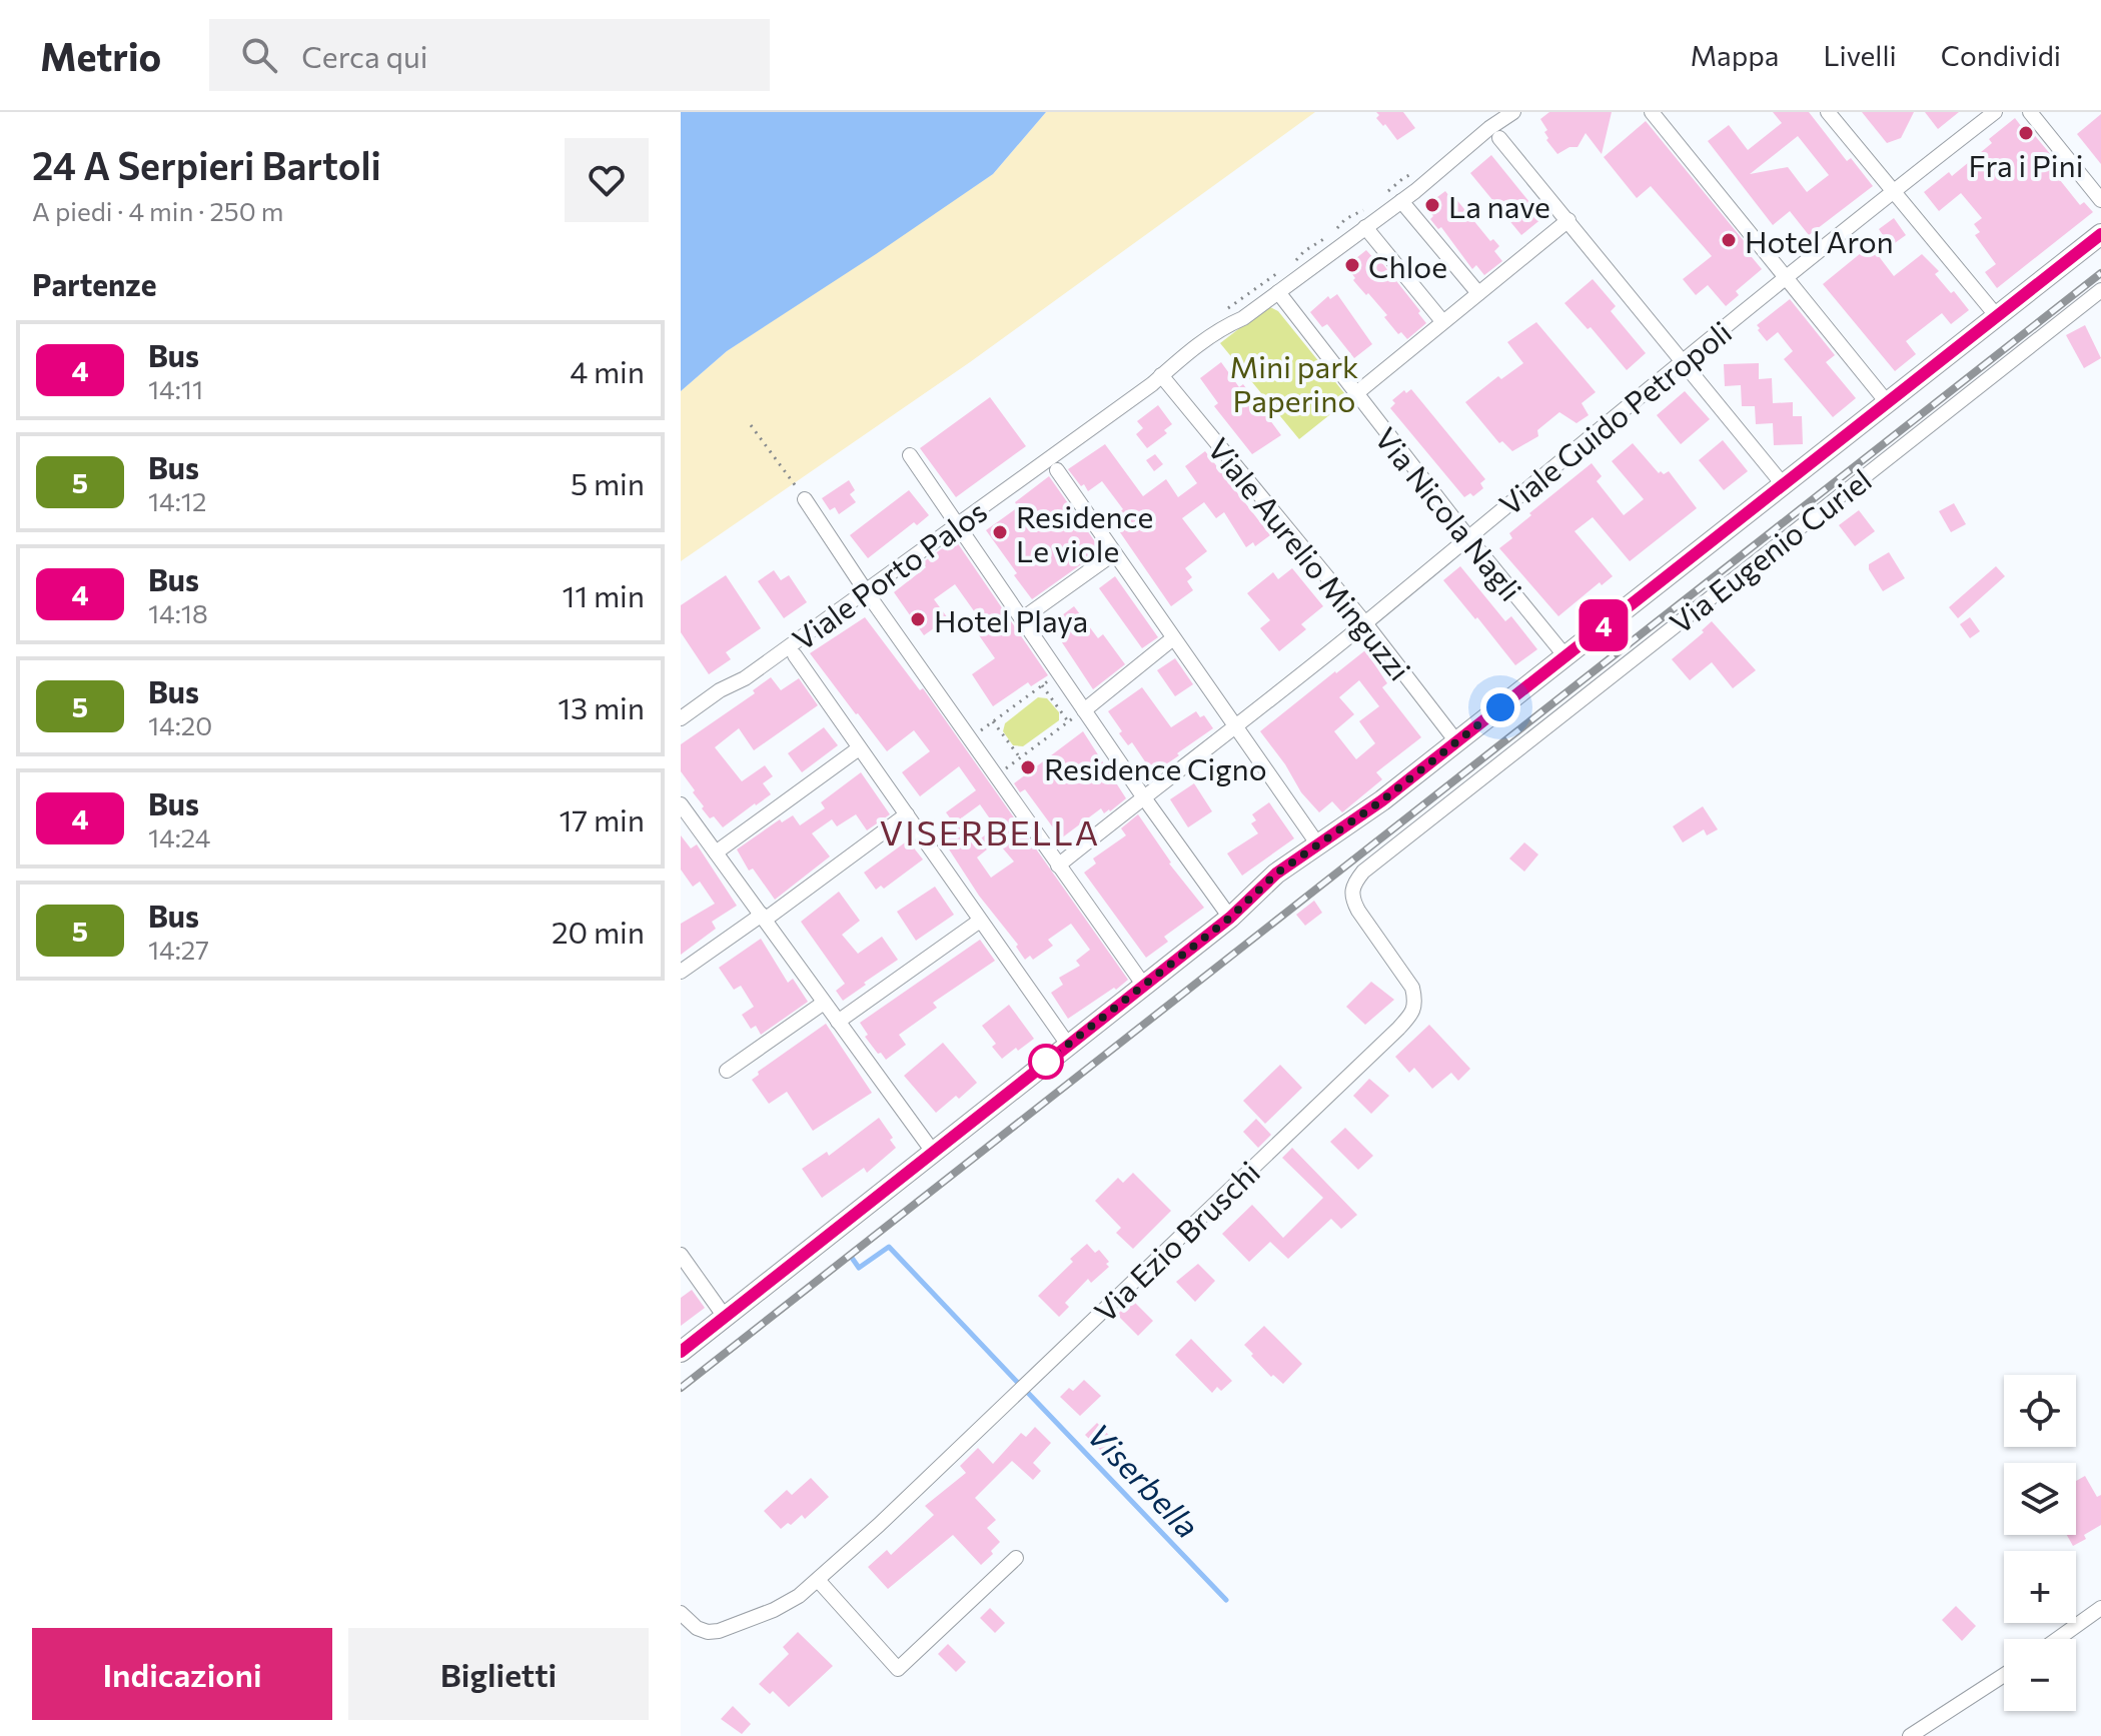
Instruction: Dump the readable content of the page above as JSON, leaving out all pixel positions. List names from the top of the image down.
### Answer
{
  "streets": {
    "street": [
      "Viale Guido Petropoli",
      "Via Nicola Nagli",
      "Via Eugenio Curiel",
      "Viale Aurelio Minguzzi",
      "Viale Porto Palos",
      "Via Ezio Bruschi"
    ]
  },
  "crossings": [
    ["Viale Guido Petropoli", "Via Nicola Nagli"],
    ["Viale Guido Petropoli", "Viale Aurelio Minguzzi"],
    ["Via Nicola Nagli", "Viale Porto Palos"],
    ["Via Eugenio Curiel", "Via Ezio Bruschi"],
    ["Viale Aurelio Minguzzi", "Viale Porto Palos"]
  ],
  "districts": ["VISERBELLA"],
  "water": ["Viserbella"],
  "parks": ["Mini park Paperino"],
  "places": [
    "Fra i Pini",
    "La nave",
    "Hotel Aron",
    "Chloe",
    "Residence Le viole",
    "Hotel Playa",
    "Residence Cigno"
  ],
  "lines": ["bus line 4"],
  "page": {
    "header": "Metrio",
    "search": "Cerca qui",
    "nav": ["Mappa", "Livelli", "Condividi"],
    "heading": [
      ["24 A Serpieri Bartoli", "A piedi · 4 min · 250 m"],
      "Partenze"
    ],
    "on_map": "4",
    "list": [
      {
        "mark": "4",
        "name": "Bus",
        "note": "14:11",
        "value": "4 min"
      },
      {
        "mark": "5",
        "name": "Bus",
        "note": "14:12",
        "value": "5 min"
      },
      {
        "mark": "4",
        "name": "Bus",
        "note": "14:18",
        "value": "11 min"
      },
      {
        "mark": "5",
        "name": "Bus",
        "note": "14:20",
        "value": "13 min"
      },
      {
        "mark": "4",
        "name": "Bus",
        "note": "14:24",
        "value": "17 min"
      },
      {
        "mark": "5",
        "name": "Bus",
        "note": "14:27",
        "value": "20 min"
      }
    ],
    "map_buttons": ["+", "−"],
    "buttons": ["Indicazioni", "Biglietti"]
  }
}
